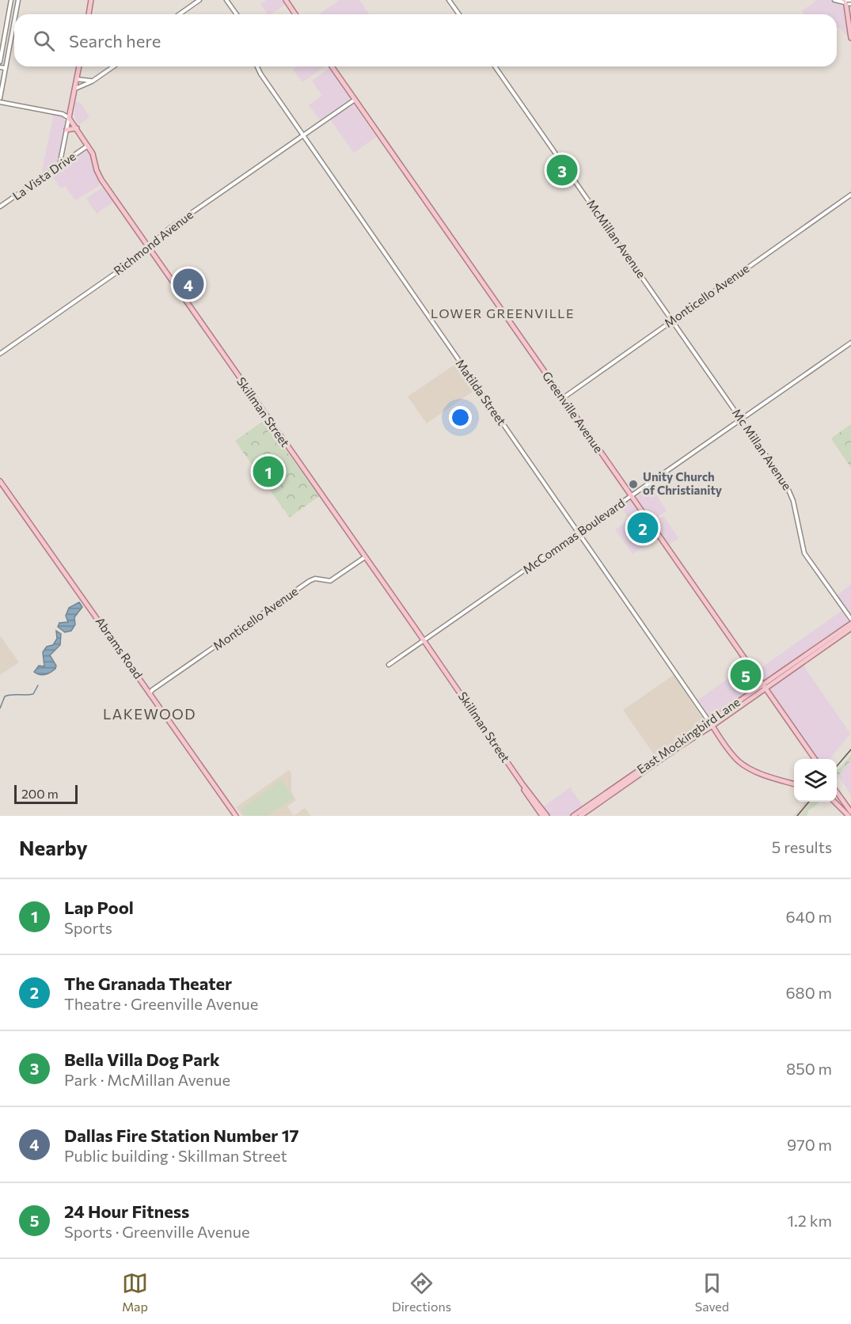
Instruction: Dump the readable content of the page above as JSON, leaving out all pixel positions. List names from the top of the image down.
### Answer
{
  "streets": {
    "main road": [
      "Skillman Street",
      "Greenville Avenue",
      "Abrams Road",
      "East Mockingbird Lane"
    ],
    "street": [
      "La Vista Drive",
      "McMillan Avenue",
      "Richmond Avenue",
      "Monticello Avenue",
      "Matilda Street",
      "Mc Millan Avenue",
      "McCommas Boulevard"
    ]
  },
  "crossings": [
    ["La Vista Drive", "Skillman Street"],
    ["McMillan Avenue", "Monticello Avenue"],
    ["McMillan Avenue", "Mc Millan Avenue"],
    ["Richmond Avenue", "Matilda Street"],
    ["Richmond Avenue", "Skillman Street"],
    ["Richmond Avenue", "Greenville Avenue"],
    ["Monticello Avenue", "Skillman Street"],
    ["Monticello Avenue", "Greenville Avenue"],
    ["Monticello Avenue", "Abrams Road"],
    ["Matilda Street", "McCommas Boulevard"],
    ["Matilda Street", "East Mockingbird Lane"],
    ["Skillman Street", "McCommas Boulevard"],
    ["Greenville Avenue", "McCommas Boulevard"],
    ["Greenville Avenue", "East Mockingbird Lane"],
    ["Mc Millan Avenue", "McCommas Boulevard"],
    ["Mc Millan Avenue", "East Mockingbird Lane"]
  ],
  "districts": ["LOWER GREENVILLE", "LAKEWOOD"],
  "places": ["Unity Church of Christianity"],
  "scale_bar": "200 m",
  "page": {
    "search": "Search here",
    "pins": [
      "3",
      "4",
      "1",
      "2",
      "5"
    ],
    "scale": "200 m",
    "heading": ["Nearby", "5 results"],
    "list": [
      {
        "mark": "1",
        "name": "Lap Pool",
        "note": "Sports",
        "value": "640 m"
      },
      {
        "mark": "2",
        "name": "The Granada Theater",
        "note": "Theatre · Greenville Avenue",
        "value": "680 m"
      },
      {
        "mark": "3",
        "name": "Bella Villa Dog Park",
        "note": "Park · McMillan Avenue",
        "value": "850 m"
      },
      {
        "mark": "4",
        "name": "Dallas Fire Station Number 17",
        "note": "Public building · Skillman Street",
        "value": "970 m"
      },
      {
        "mark": "5",
        "name": "24 Hour Fitness",
        "note": "Sports · Greenville Avenue",
        "value": "1.2 km"
      }
    ],
    "nav": ["Map", "Directions", "Saved"]
  }
}
